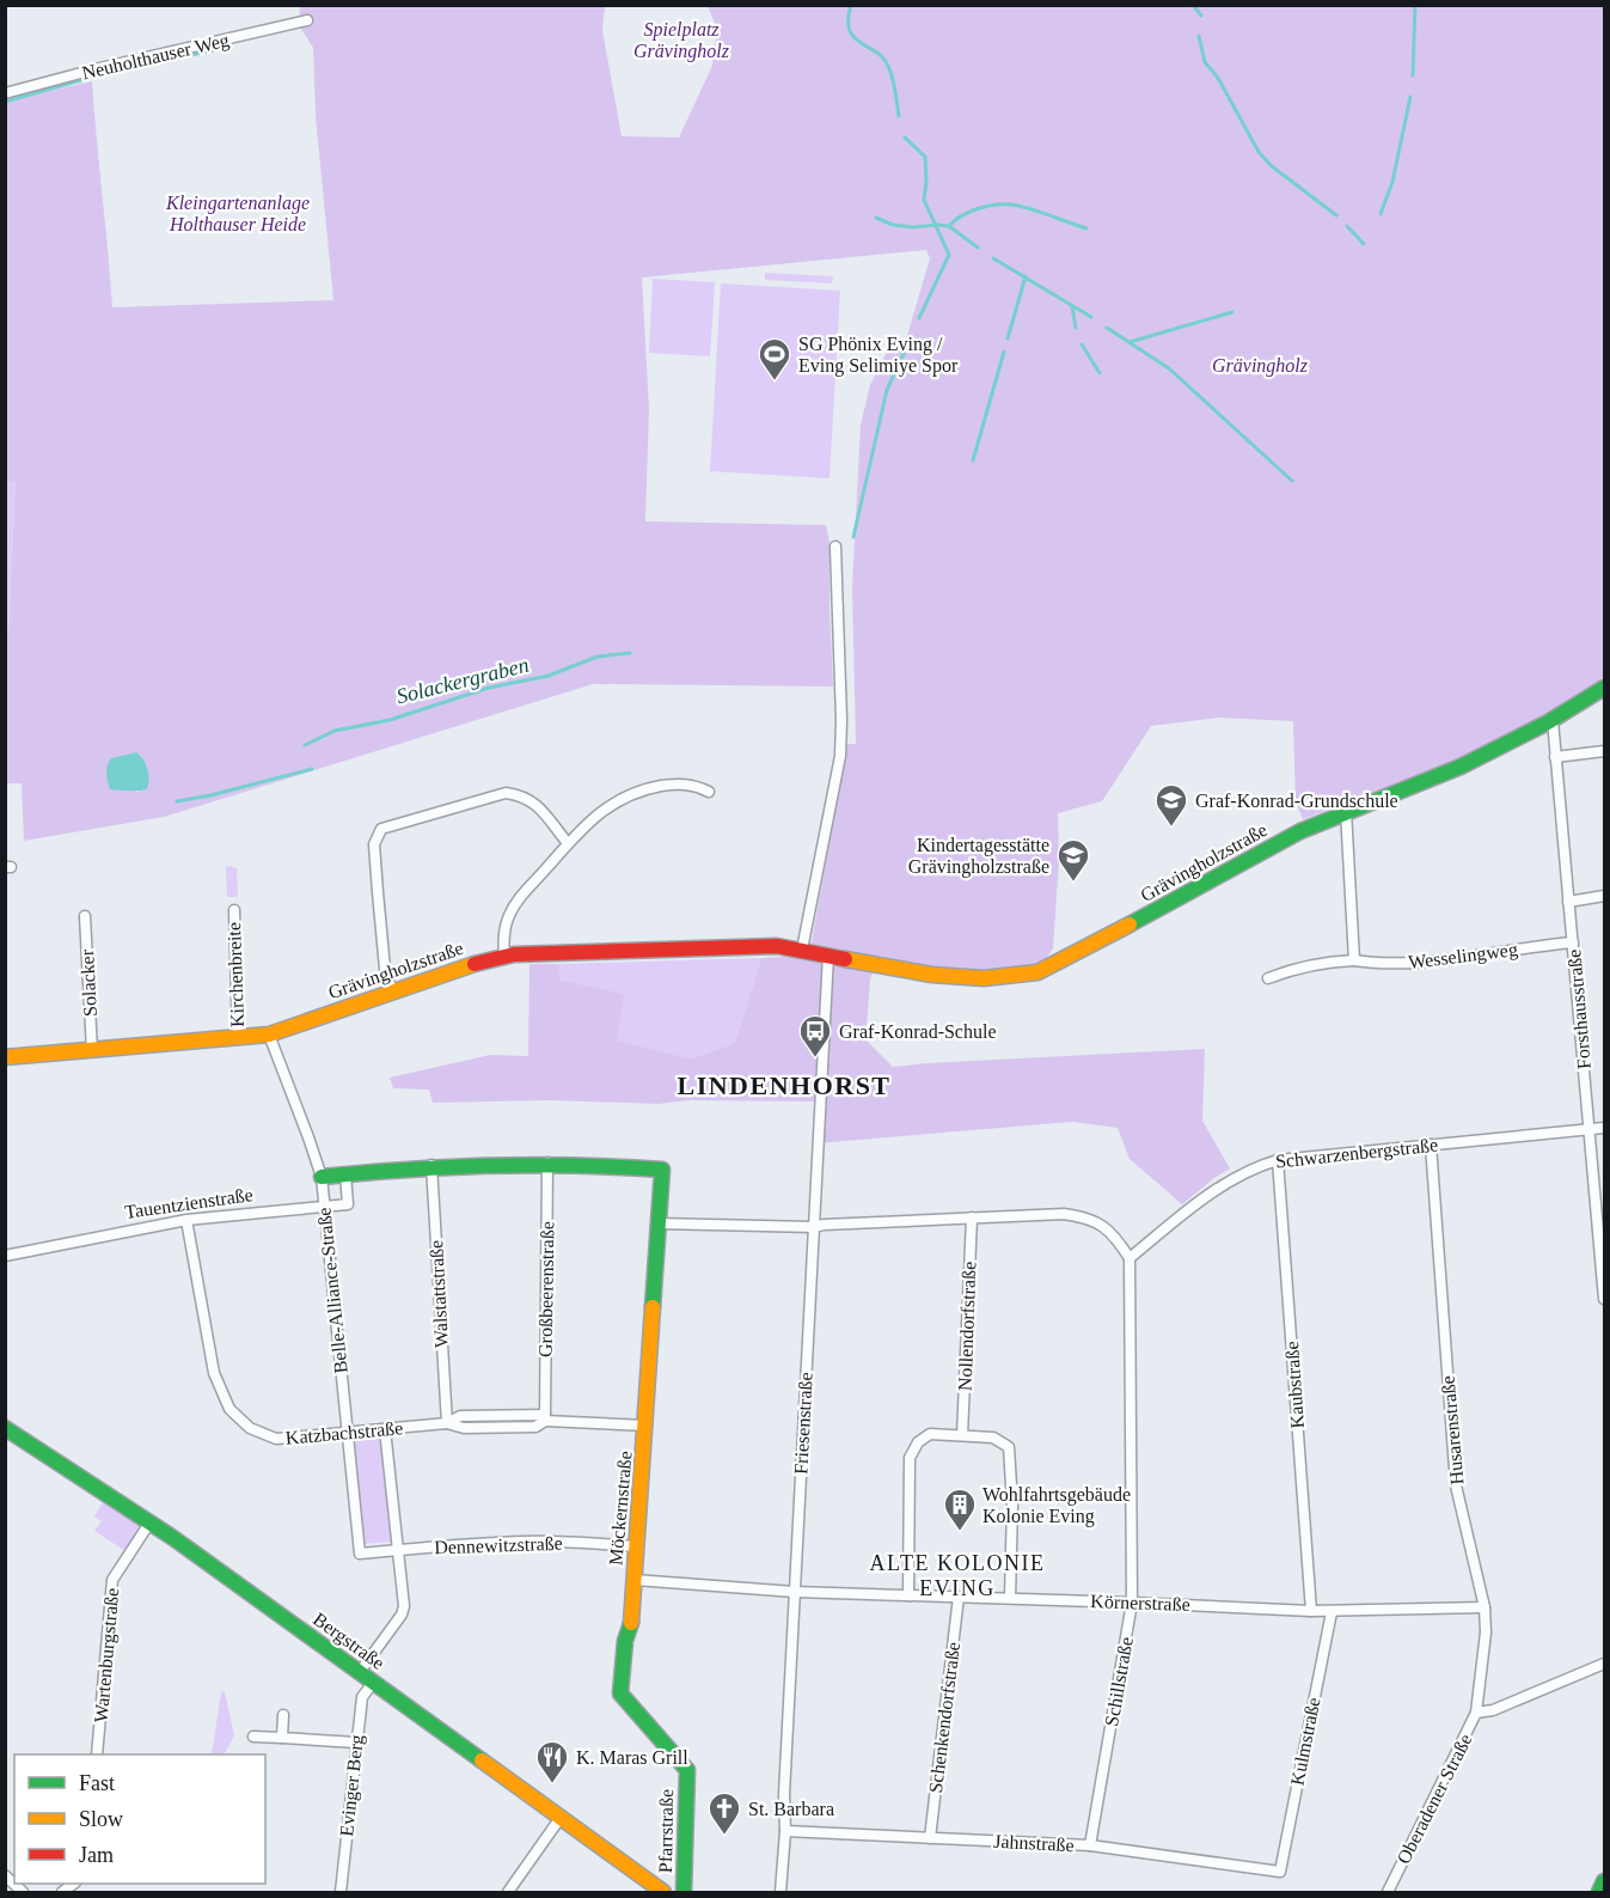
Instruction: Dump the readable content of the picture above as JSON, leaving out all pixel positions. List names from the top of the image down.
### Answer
{
  "streets": {
    "street": [
      "Neuholthauser Weg",
      "Grävingholzstraße",
      "Wesselingweg",
      "Kirchenbreite",
      "Solacker",
      "Forsthausstraße",
      "Schwarzenbergstraße",
      "Tauentzienstraße",
      "Großbeerenstraße",
      "Belle-Alliance-Straße",
      "Walstattstraße",
      "Nollendorfstraße",
      "Kaubstraße",
      "Friesenstraße",
      "Husarenstraße",
      "Katzbachstraße",
      "Möckernstraße",
      "Dennewitzstraße",
      "Körnerstraße",
      "Bergstraße",
      "Wartenburgstraße",
      "Schillstraße",
      "Schenkendorfstraße",
      "Kulmstraße",
      "Evinger Berg",
      "Oberadener Straße",
      "Pfarrstraße",
      "Jahnstraße"
    ]
  },
  "crossings": [
    ["Grävingholzstraße", "Kirchenbreite"],
    ["Grävingholzstraße", "Solacker"],
    ["Grävingholzstraße", "Forsthausstraße"],
    ["Grävingholzstraße", "Belle-Alliance-Straße"],
    ["Grävingholzstraße", "Friesenstraße"],
    ["Wesselingweg", "Forsthausstraße"],
    ["Forsthausstraße", "Schwarzenbergstraße"],
    ["Schwarzenbergstraße", "Kaubstraße"],
    ["Schwarzenbergstraße", "Husarenstraße"],
    ["Schwarzenbergstraße", "Schillstraße"],
    ["Tauentzienstraße", "Belle-Alliance-Straße"],
    ["Tauentzienstraße", "Katzbachstraße"],
    ["Großbeerenstraße", "Katzbachstraße"],
    ["Großbeerenstraße", "Möckernstraße"],
    ["Belle-Alliance-Straße", "Katzbachstraße"],
    ["Belle-Alliance-Straße", "Dennewitzstraße"],
    ["Walstattstraße", "Katzbachstraße"],
    ["Kaubstraße", "Körnerstraße"],
    ["Friesenstraße", "Körnerstraße"],
    ["Friesenstraße", "Jahnstraße"],
    ["Husarenstraße", "Körnerstraße"],
    ["Husarenstraße", "Oberadener Straße"],
    ["Katzbachstraße", "Möckernstraße"],
    ["Möckernstraße", "Dennewitzstraße"],
    ["Möckernstraße", "Pfarrstraße"],
    ["Körnerstraße", "Schillstraße"],
    ["Körnerstraße", "Schenkendorfstraße"],
    ["Körnerstraße", "Kulmstraße"],
    ["Bergstraße", "Wartenburgstraße"],
    ["Bergstraße", "Evinger Berg"],
    ["Schillstraße", "Jahnstraße"],
    ["Schenkendorfstraße", "Jahnstraße"],
    ["Kulmstraße", "Jahnstraße"]
  ],
  "districts": ["LINDENHORST", "ALTE KOLONIE EVING"],
  "water": ["Solackergraben"],
  "parks": ["Spielplatz Grävingholz", "Kleingartenanlage Holthauser Heide", "Grävingholz"],
  "places": {
    "sports": ["SG Phönix Eving / Eving Selimiye Spor"],
    "school or university": ["Graf-Konrad-Grundschule", "Kindertagesstätte Grävingholzstraße"],
    "bus stop": ["Graf-Konrad-Schule"],
    "building": ["Wohlfahrtsgebäude Kolonie Eving"],
    "restaurant": ["K. Maras Grill"],
    "church": ["St. Barbara"]
  },
  "legend": ["Fast", "Slow", "Jam"]
}
